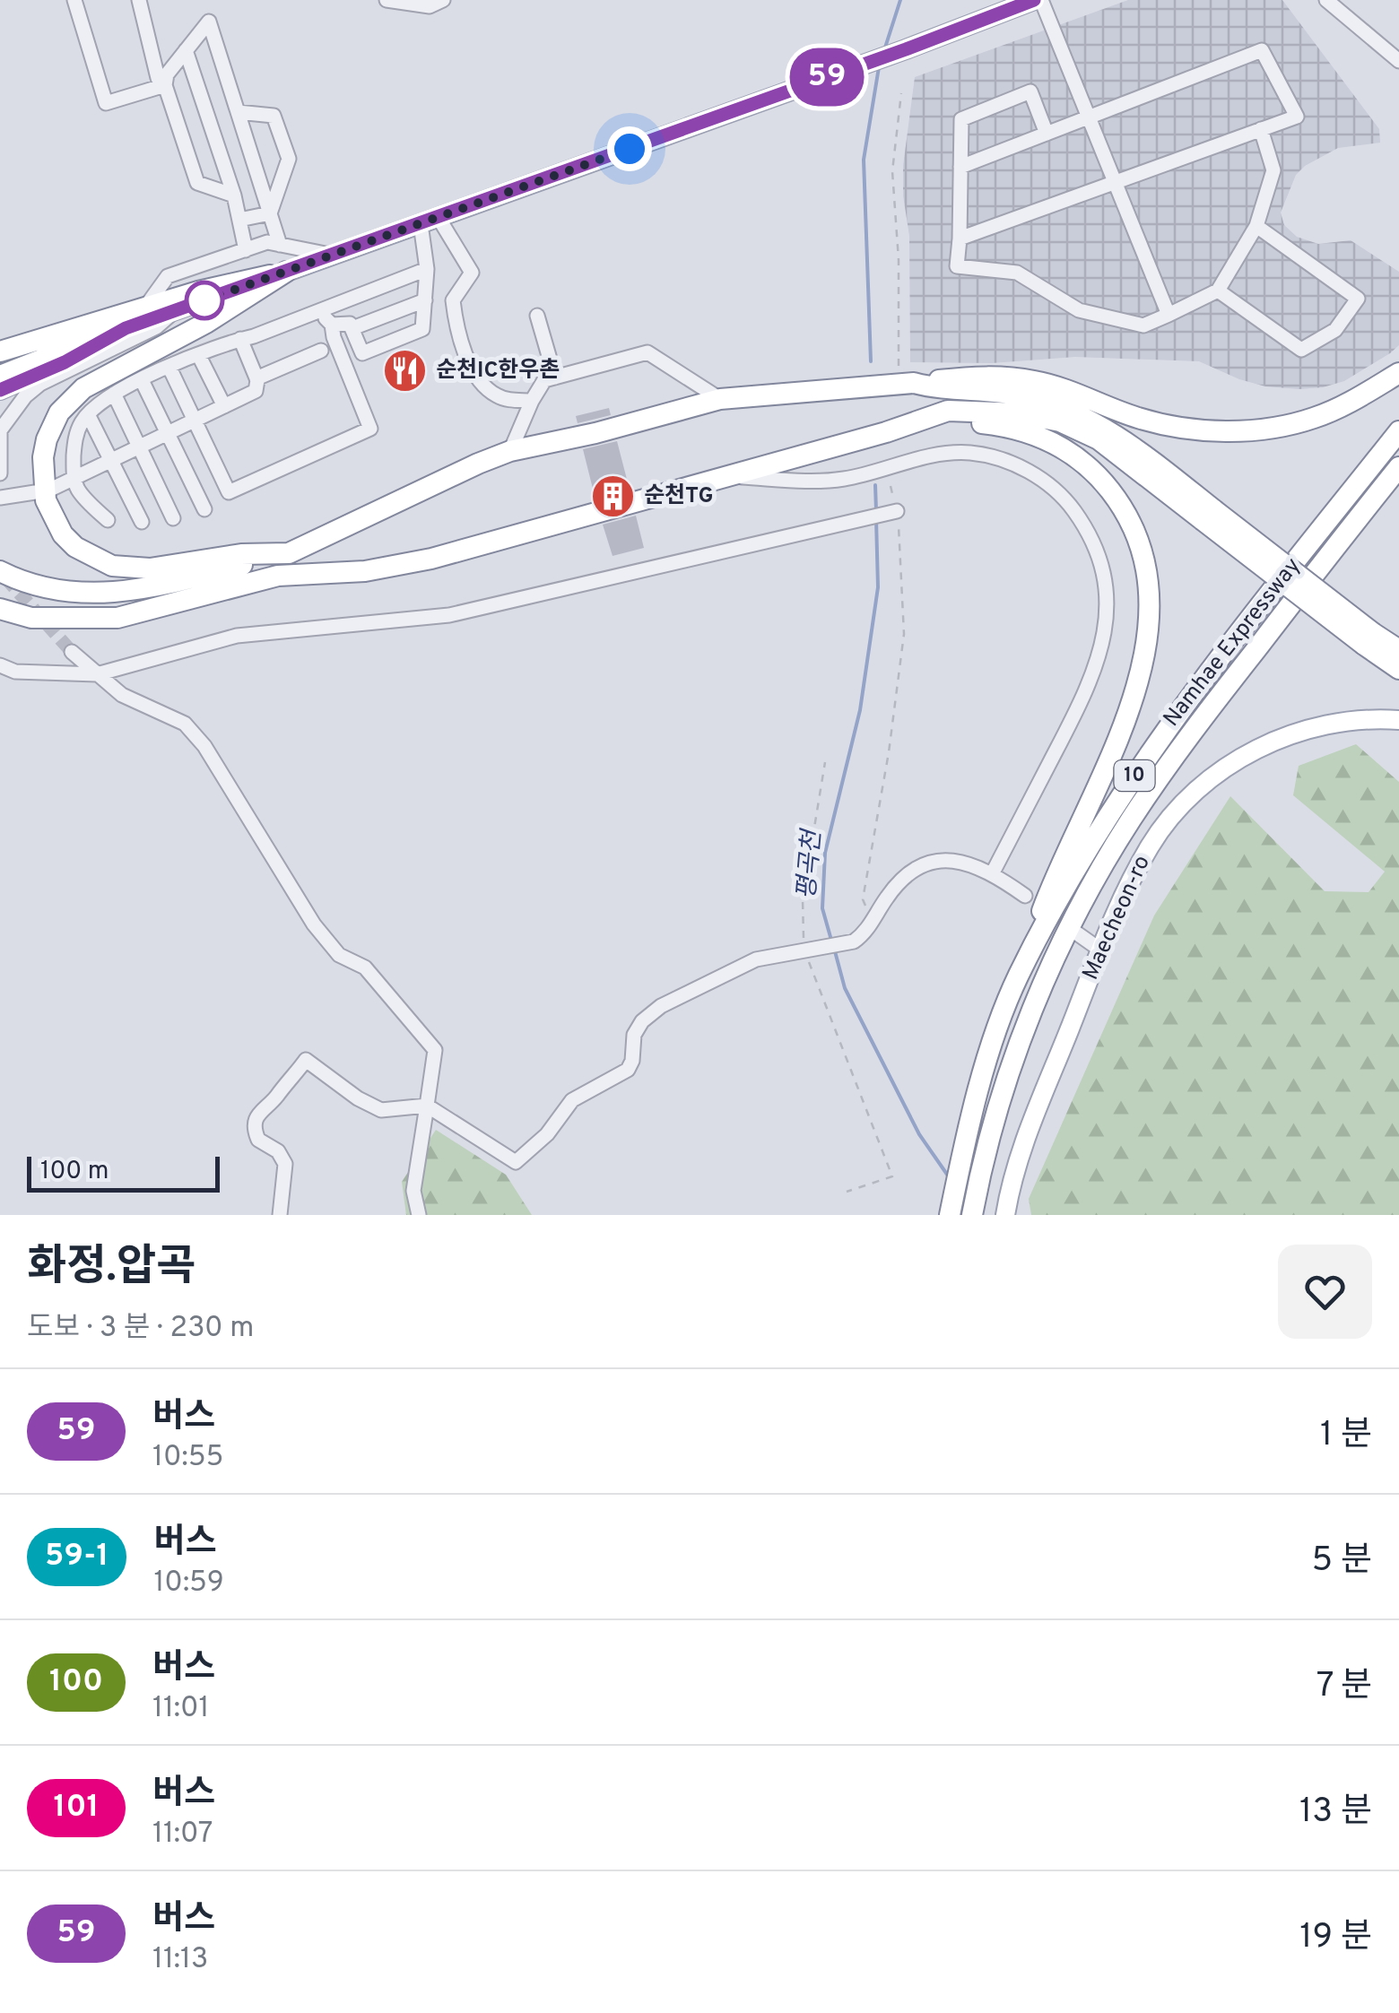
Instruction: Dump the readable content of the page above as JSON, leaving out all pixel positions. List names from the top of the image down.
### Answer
{
  "streets": {
    "highway": ["Namhae Expressway", "10"],
    "main road": ["Maecheon-ro"]
  },
  "water": ["평곡천"],
  "places": {
    "restaurant": ["순천IC한우촌"],
    "building": ["순천TG"]
  },
  "lines": ["bus line 59"],
  "scale_bar": "100 m",
  "page": {
    "on_map": "59",
    "scale": "100 m",
    "heading": ["화정.압곡", "도보 · 3 분 · 230 m"],
    "list": [
      {
        "mark": "59",
        "name": "버스",
        "note": "10:55",
        "value": "1 분"
      },
      {
        "mark": "59-1",
        "name": "버스",
        "note": "10:59",
        "value": "5 분"
      },
      {
        "mark": "100",
        "name": "버스",
        "note": "11:01",
        "value": "7 분"
      },
      {
        "mark": "101",
        "name": "버스",
        "note": "11:07",
        "value": "13 분"
      },
      {
        "mark": "59",
        "name": "버스",
        "note": "11:13",
        "value": "19 분"
      }
    ]
  }
}
